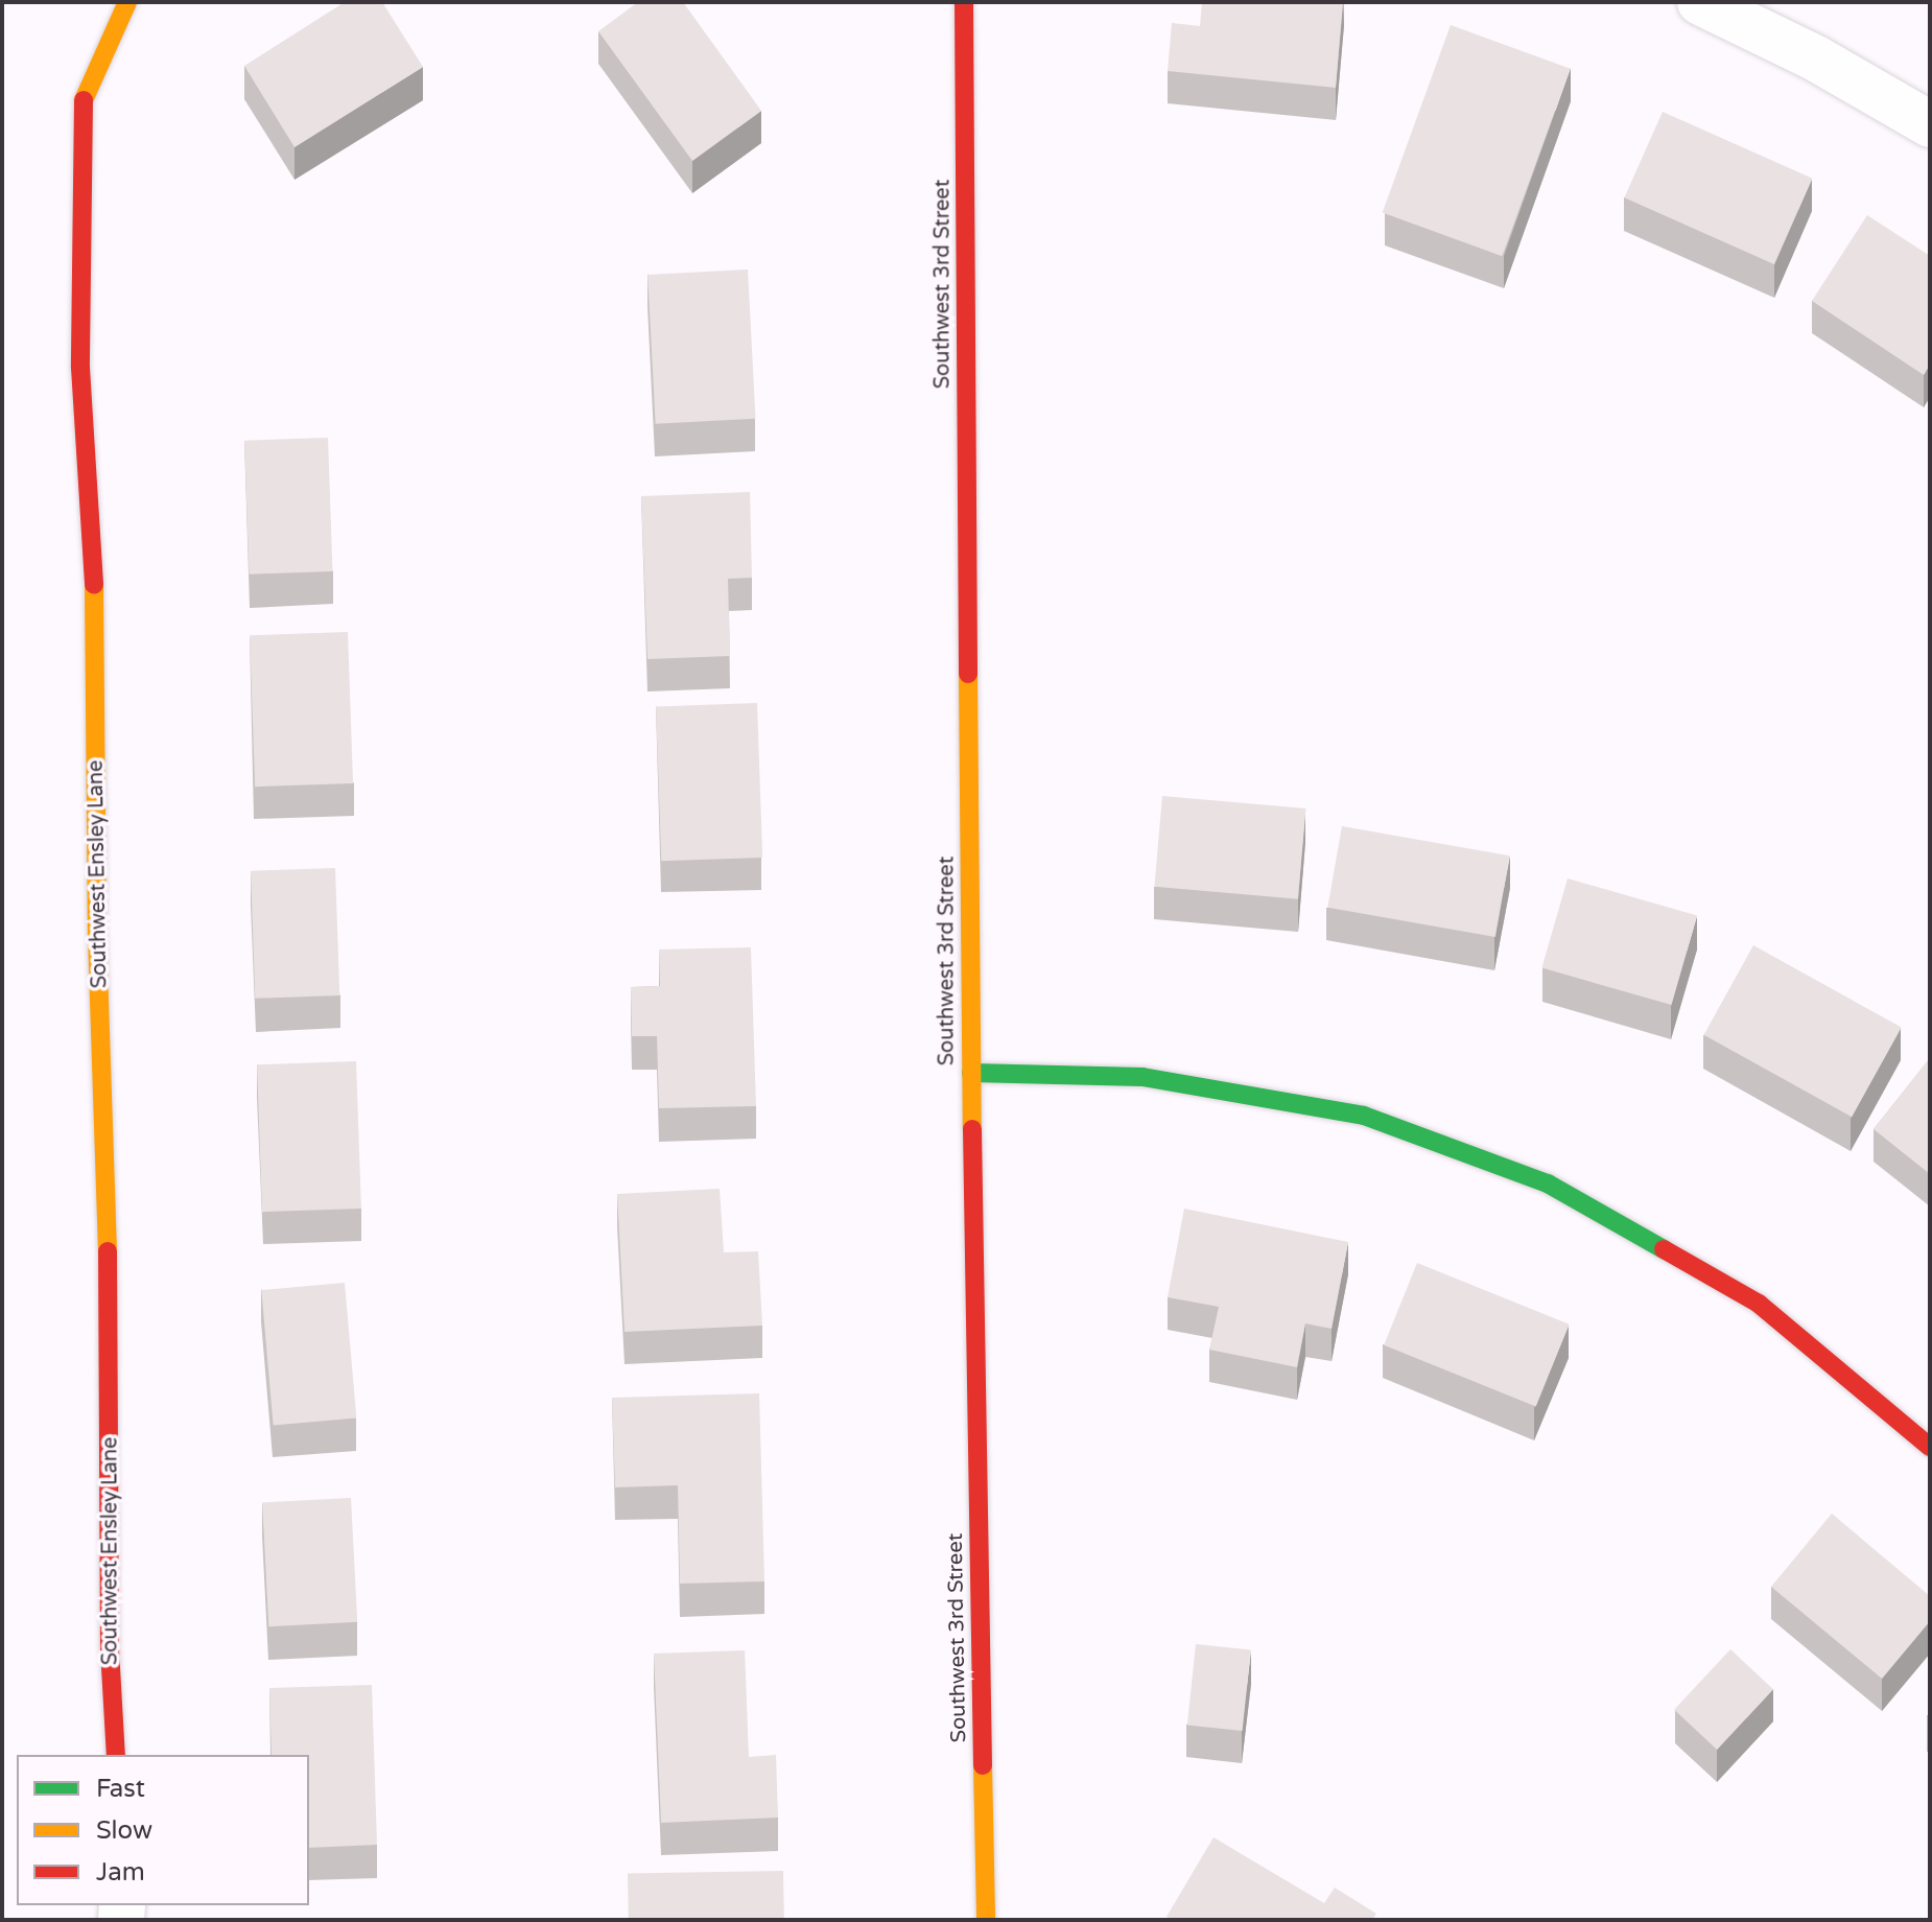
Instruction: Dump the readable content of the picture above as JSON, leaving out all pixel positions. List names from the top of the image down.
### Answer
{
  "streets": {
    "street": ["Southwest 3rd Street", "Southwest Ensley Lane"]
  },
  "legend": ["Fast", "Slow", "Jam"]
}
